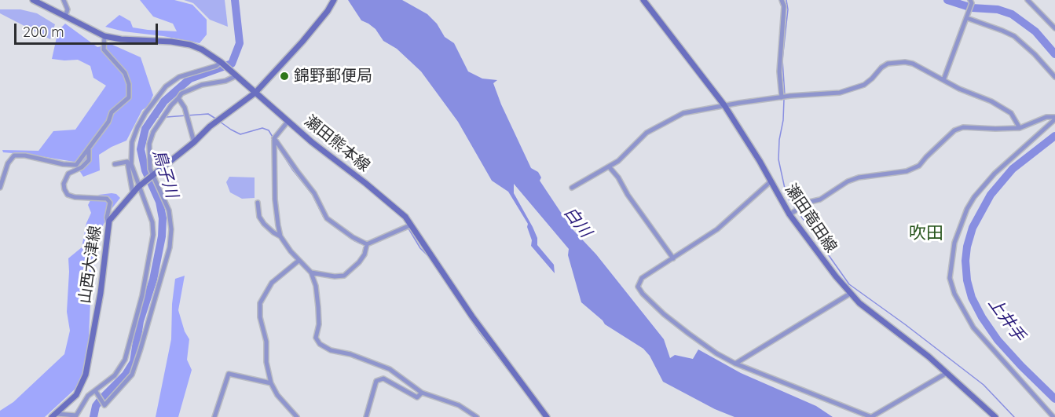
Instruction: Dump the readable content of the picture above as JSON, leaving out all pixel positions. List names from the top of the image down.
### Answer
{
  "streets": {
    "main road": ["瀬田熊本線", "瀬田竜田線", "山西大津線"]
  },
  "crossings": [
    ["瀬田熊本線", "山西大津線"]
  ],
  "districts": ["吹田"],
  "water": ["鳥子川", "白川", "上井手"],
  "places": ["錦野郵便局"],
  "scale_bar": "200 m"
}
